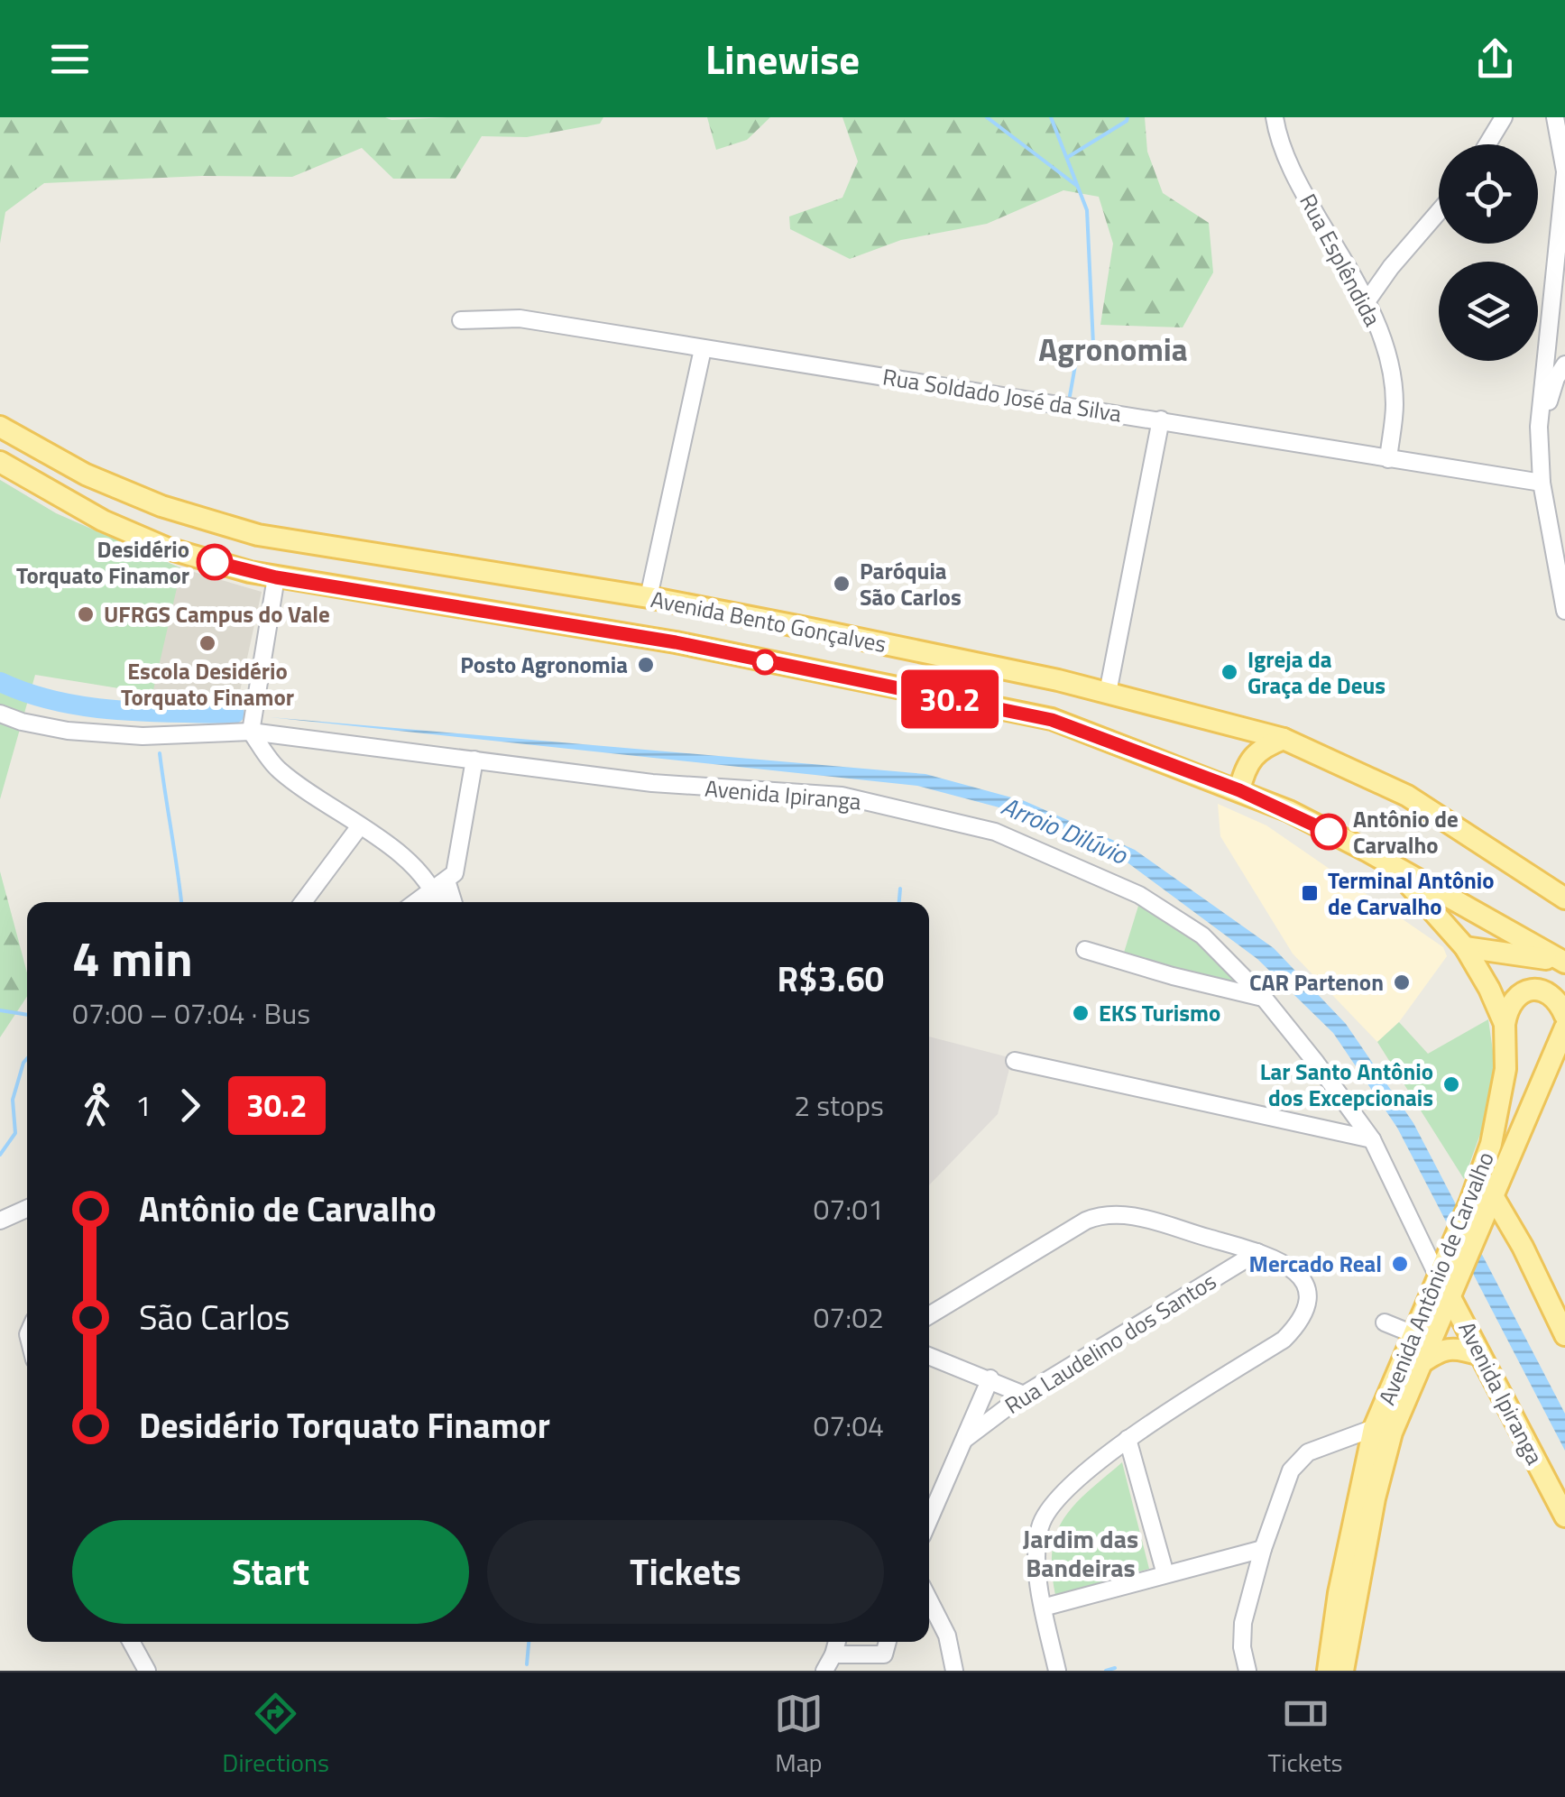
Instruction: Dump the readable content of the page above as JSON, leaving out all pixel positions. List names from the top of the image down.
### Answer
{
  "streets": {
    "main road": ["Avenida Bento Gonçalves", "Avenida Ipiranga", "Avenida Antônio de Carvalho"],
    "street": ["Rua Esplêndida", "Rua Soldado José da Silva", "Rua Laudelino dos Santos"]
  },
  "crossings": [
    ["Rua Esplêndida", "Rua Soldado José da Silva"],
    ["Avenida Bento Gonçalves", "Avenida Antônio de Carvalho"],
    ["Avenida Ipiranga", "Avenida Antônio de Carvalho"]
  ],
  "districts": ["Agronomia", "Jardim das Bandeiras"],
  "water": ["Arroio Dilúvio"],
  "places": {
    "other": [
      "Desidério Torquato Finamor",
      "Paróquia São Carlos",
      "UFRGS Campus do Vale",
      "Escola Desidério Torquato Finamor",
      "Posto Agronomia",
      "Igreja da Graça de Deus",
      "Antônio de Carvalho",
      "CAR Partenon",
      "EKS Turismo",
      "Lar Santo Antônio dos Excepcionais",
      "Mercado Real"
    ],
    "transit": ["Terminal Antônio de Carvalho"]
  },
  "lines": ["bus line 30.2"],
  "page": {
    "header": "Linewise",
    "on_map": "30.2",
    "heading": ["4 min", "07:00 – 07:04 · Bus", "R$3.60"],
    "legs": ["1", "30.2", "2 stops"],
    "list": [
      {
        "name": "Antônio de Carvalho",
        "value": "07:01"
      },
      {
        "name": "São Carlos",
        "value": "07:02"
      },
      {
        "name": "Desidério Torquato Finamor",
        "value": "07:04"
      }
    ],
    "buttons": ["Start", "Tickets"],
    "tabs": ["Directions", "Map", "Tickets"]
  }
}
